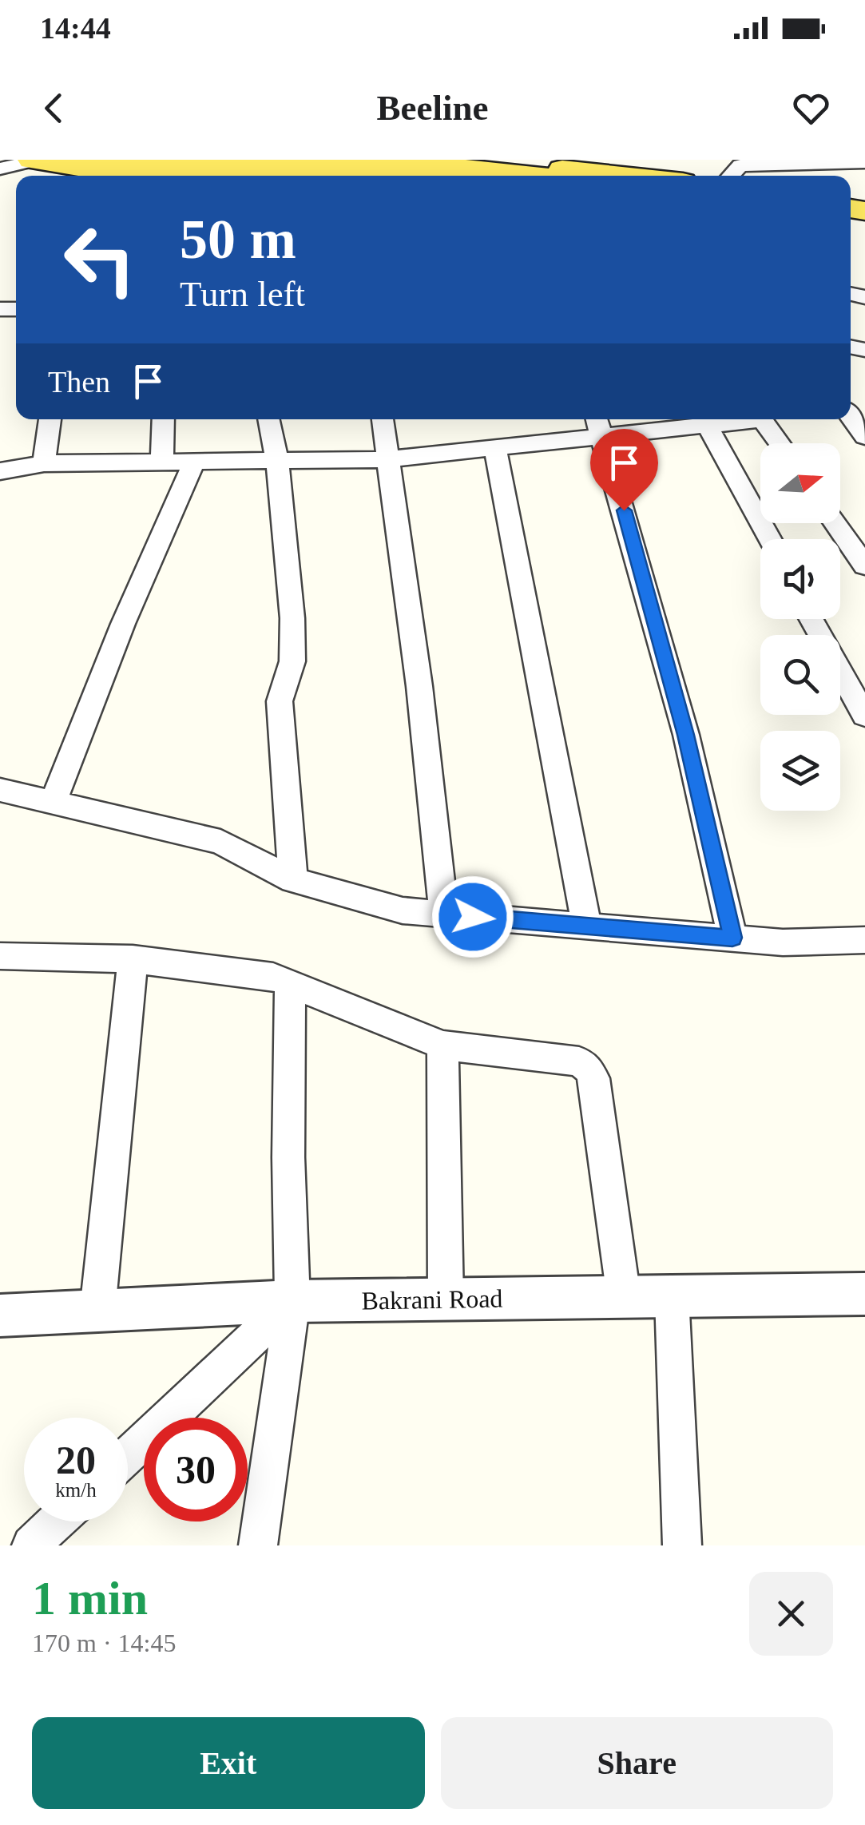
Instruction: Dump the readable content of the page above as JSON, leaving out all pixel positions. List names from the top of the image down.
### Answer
{
  "streets": {
    "street": ["Bakrani Road"]
  },
  "north": "right",
  "page": {
    "status": "14:44",
    "header": "Beeline",
    "turn": ["50 m", "Turn left"],
    "then": "Then",
    "speed": "20 km/h",
    "limit": "30",
    "heading": ["1 min", "170 m · 14:45"],
    "buttons": ["Exit", "Share"]
  }
}
